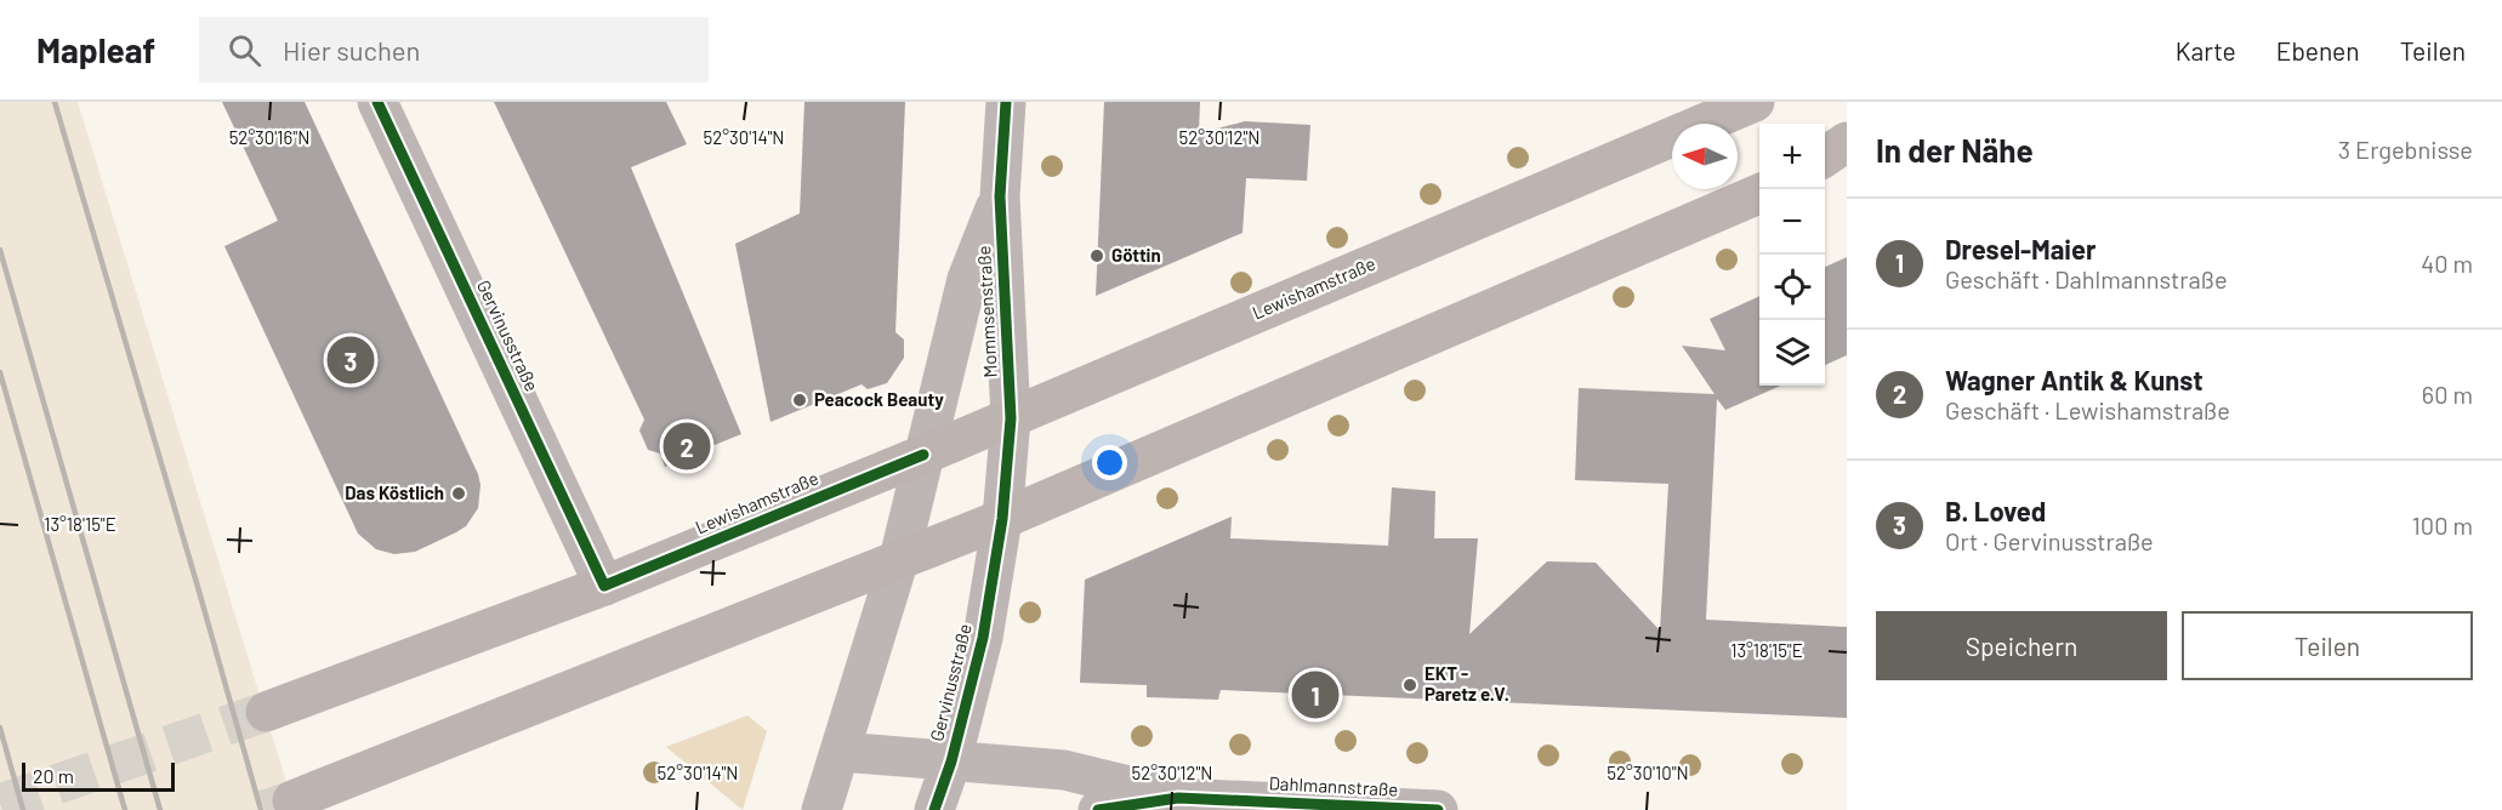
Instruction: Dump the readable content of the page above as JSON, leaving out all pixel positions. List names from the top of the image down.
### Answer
{
  "streets": {
    "main road": ["Lewishamstraße"],
    "street": ["Mommsenstraße", "Gervinusstraße", "Dahlmannstraße"]
  },
  "crossings": [
    ["Lewishamstraße", "Mommsenstraße"],
    ["Lewishamstraße", "Gervinusstraße"],
    ["Mommsenstraße", "Gervinusstraße"],
    ["Gervinusstraße", "Dahlmannstraße"]
  ],
  "places": [
    "Göttin",
    "Peacock Beauty",
    "Das Köstlich",
    "EKT - Paretz e.V."
  ],
  "scale_bar": "20 m",
  "north": "left",
  "page": {
    "header": "Mapleaf",
    "search": "Hier suchen",
    "nav": ["Karte", "Ebenen", "Teilen"],
    "heading": ["In der Nähe", "3 Ergebnisse"],
    "map_buttons": ["+", "−"],
    "list": [
      {
        "mark": "1",
        "name": "Dresel-Maier",
        "note": "Geschäft · Dahlmannstraße",
        "value": "40 m"
      },
      {
        "mark": "2",
        "name": "Wagner Antik & Kunst",
        "note": "Geschäft · Lewishamstraße",
        "value": "60 m"
      },
      {
        "mark": "3",
        "name": "B. Loved",
        "note": "Ort · Gervinusstraße",
        "value": "100 m"
      }
    ],
    "pins": ["3", "2", "1"],
    "buttons": ["Speichern", "Teilen"],
    "scale": "20 m"
  },
  "coordinates": [
    "52°30'16\"N",
    "52°30'14\"N",
    "52°30'12\"N",
    "13°18'15\"E",
    "52°30'10\"N"
  ]
}
